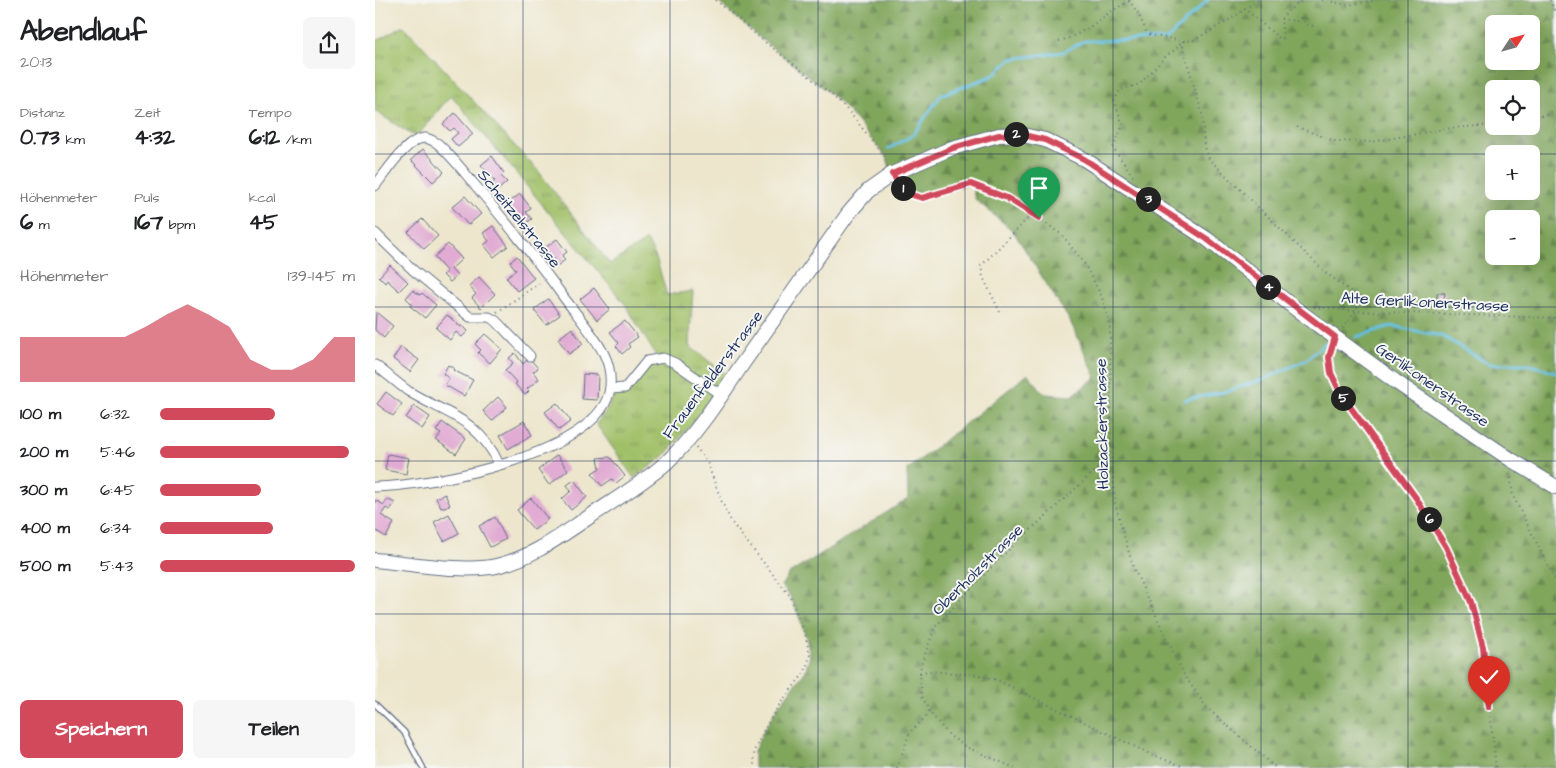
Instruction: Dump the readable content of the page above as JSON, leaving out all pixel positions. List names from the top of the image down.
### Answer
{
  "streets": {
    "street": ["Scheitzelstrasse", "Frauenfelderstrasse", "Gerlikonerstrasse"],
    "path": ["Alte Gerlikonerstrasse", "Holzackerstrasse", "Oberholzstrasse"]
  },
  "crossings": [
    ["Alte Gerlikonerstrasse", "Frauenfelderstrasse"],
    ["Alte Gerlikonerstrasse", "Gerlikonerstrasse"],
    ["Frauenfelderstrasse", "Gerlikonerstrasse"],
    ["Frauenfelderstrasse", "Holzackerstrasse"],
    ["Holzackerstrasse", "Oberholzstrasse"]
  ],
  "north": "top right",
  "page": {
    "heading": ["Abendlauf", "20:13"],
    "map_buttons": ["+", "−"],
    "stats": [
      ["Distanz", "0.73 km"],
      ["Zeit", "4:32"],
      ["Tempo", "6:12 /km"],
      ["Höhenmeter", "6 m"],
      ["Puls", "167 bpm"],
      ["kcal", "45"]
    ],
    "pins": [
      "2",
      "1",
      "3",
      "4",
      "5",
      "6"
    ],
    "chart": ["Höhenmeter", "139–145 m"],
    "list": [
      {
        "name": "100 m",
        "note": "6:32"
      },
      {
        "name": "200 m",
        "note": "5:46"
      },
      {
        "name": "300 m",
        "note": "6:45"
      },
      {
        "name": "400 m",
        "note": "6:34"
      },
      {
        "name": "500 m",
        "note": "5:43"
      }
    ],
    "buttons": ["Speichern", "Teilen"]
  }
}
